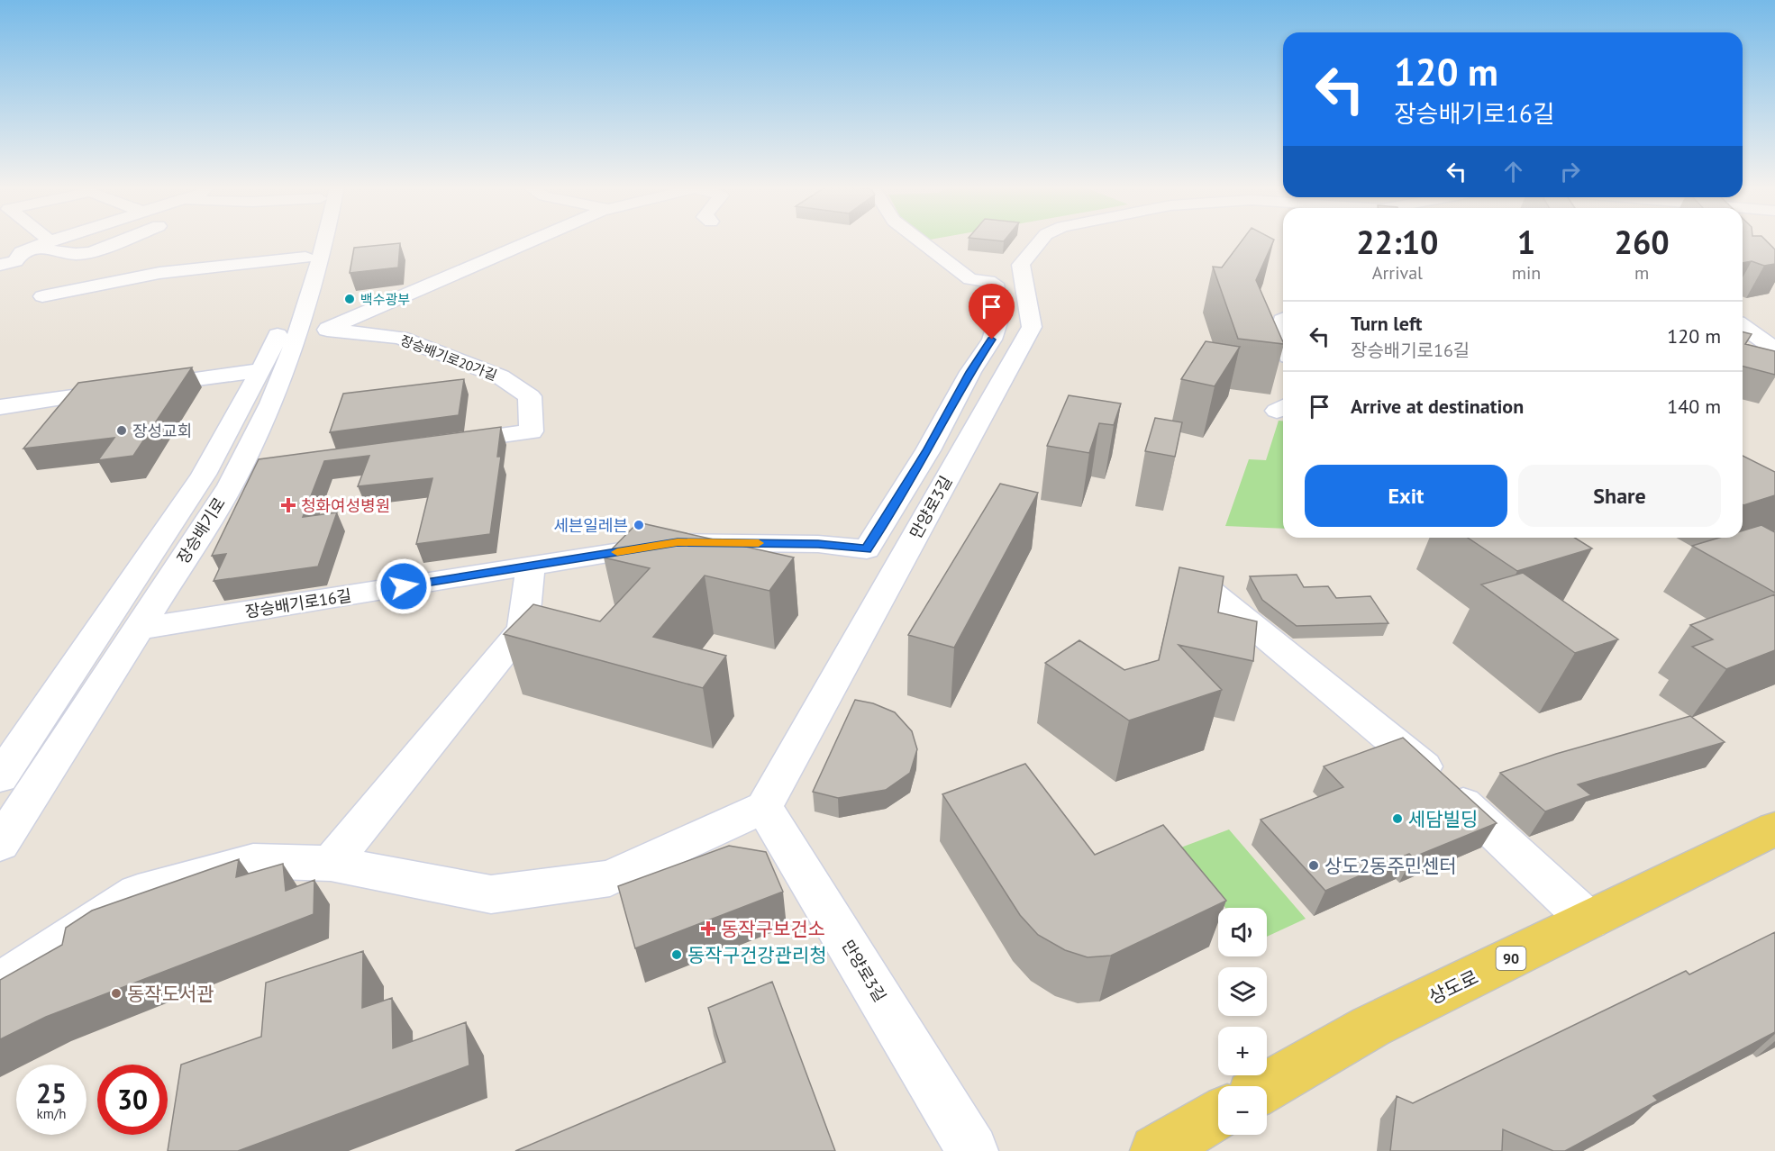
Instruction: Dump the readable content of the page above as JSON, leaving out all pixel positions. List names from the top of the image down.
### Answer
{
  "streets": {
    "main road": ["90", "상도로"],
    "street": [
      "장승배기로20가길",
      "만양로3길",
      "장승배기로",
      "장승배기로16길"
    ]
  },
  "crossings": [
    ["장승배기로", "장승배기로16길"]
  ],
  "places": {
    "other": [
      "백수광부",
      "장성교회",
      "세븐일레븐",
      "세담빌딩",
      "상도2동주민센터",
      "동작구건강관리청",
      "동작도서관"
    ],
    "health": ["청화여성병원", "동작구보건소"]
  },
  "page": {
    "turn": ["120 m", "장승배기로16길"],
    "eta": [
      "22:10",
      "Arrival",
      "1",
      "min",
      "260",
      "m"
    ],
    "list": [
      {
        "name": "Turn left",
        "note": "장승배기로16길",
        "value": "120 m"
      },
      {
        "name": "Arrive at destination",
        "value": "140 m"
      }
    ],
    "buttons": ["Exit", "Share"],
    "map_buttons": ["+", "−"],
    "speed": "25 km/h",
    "limit": "30"
  }
}
